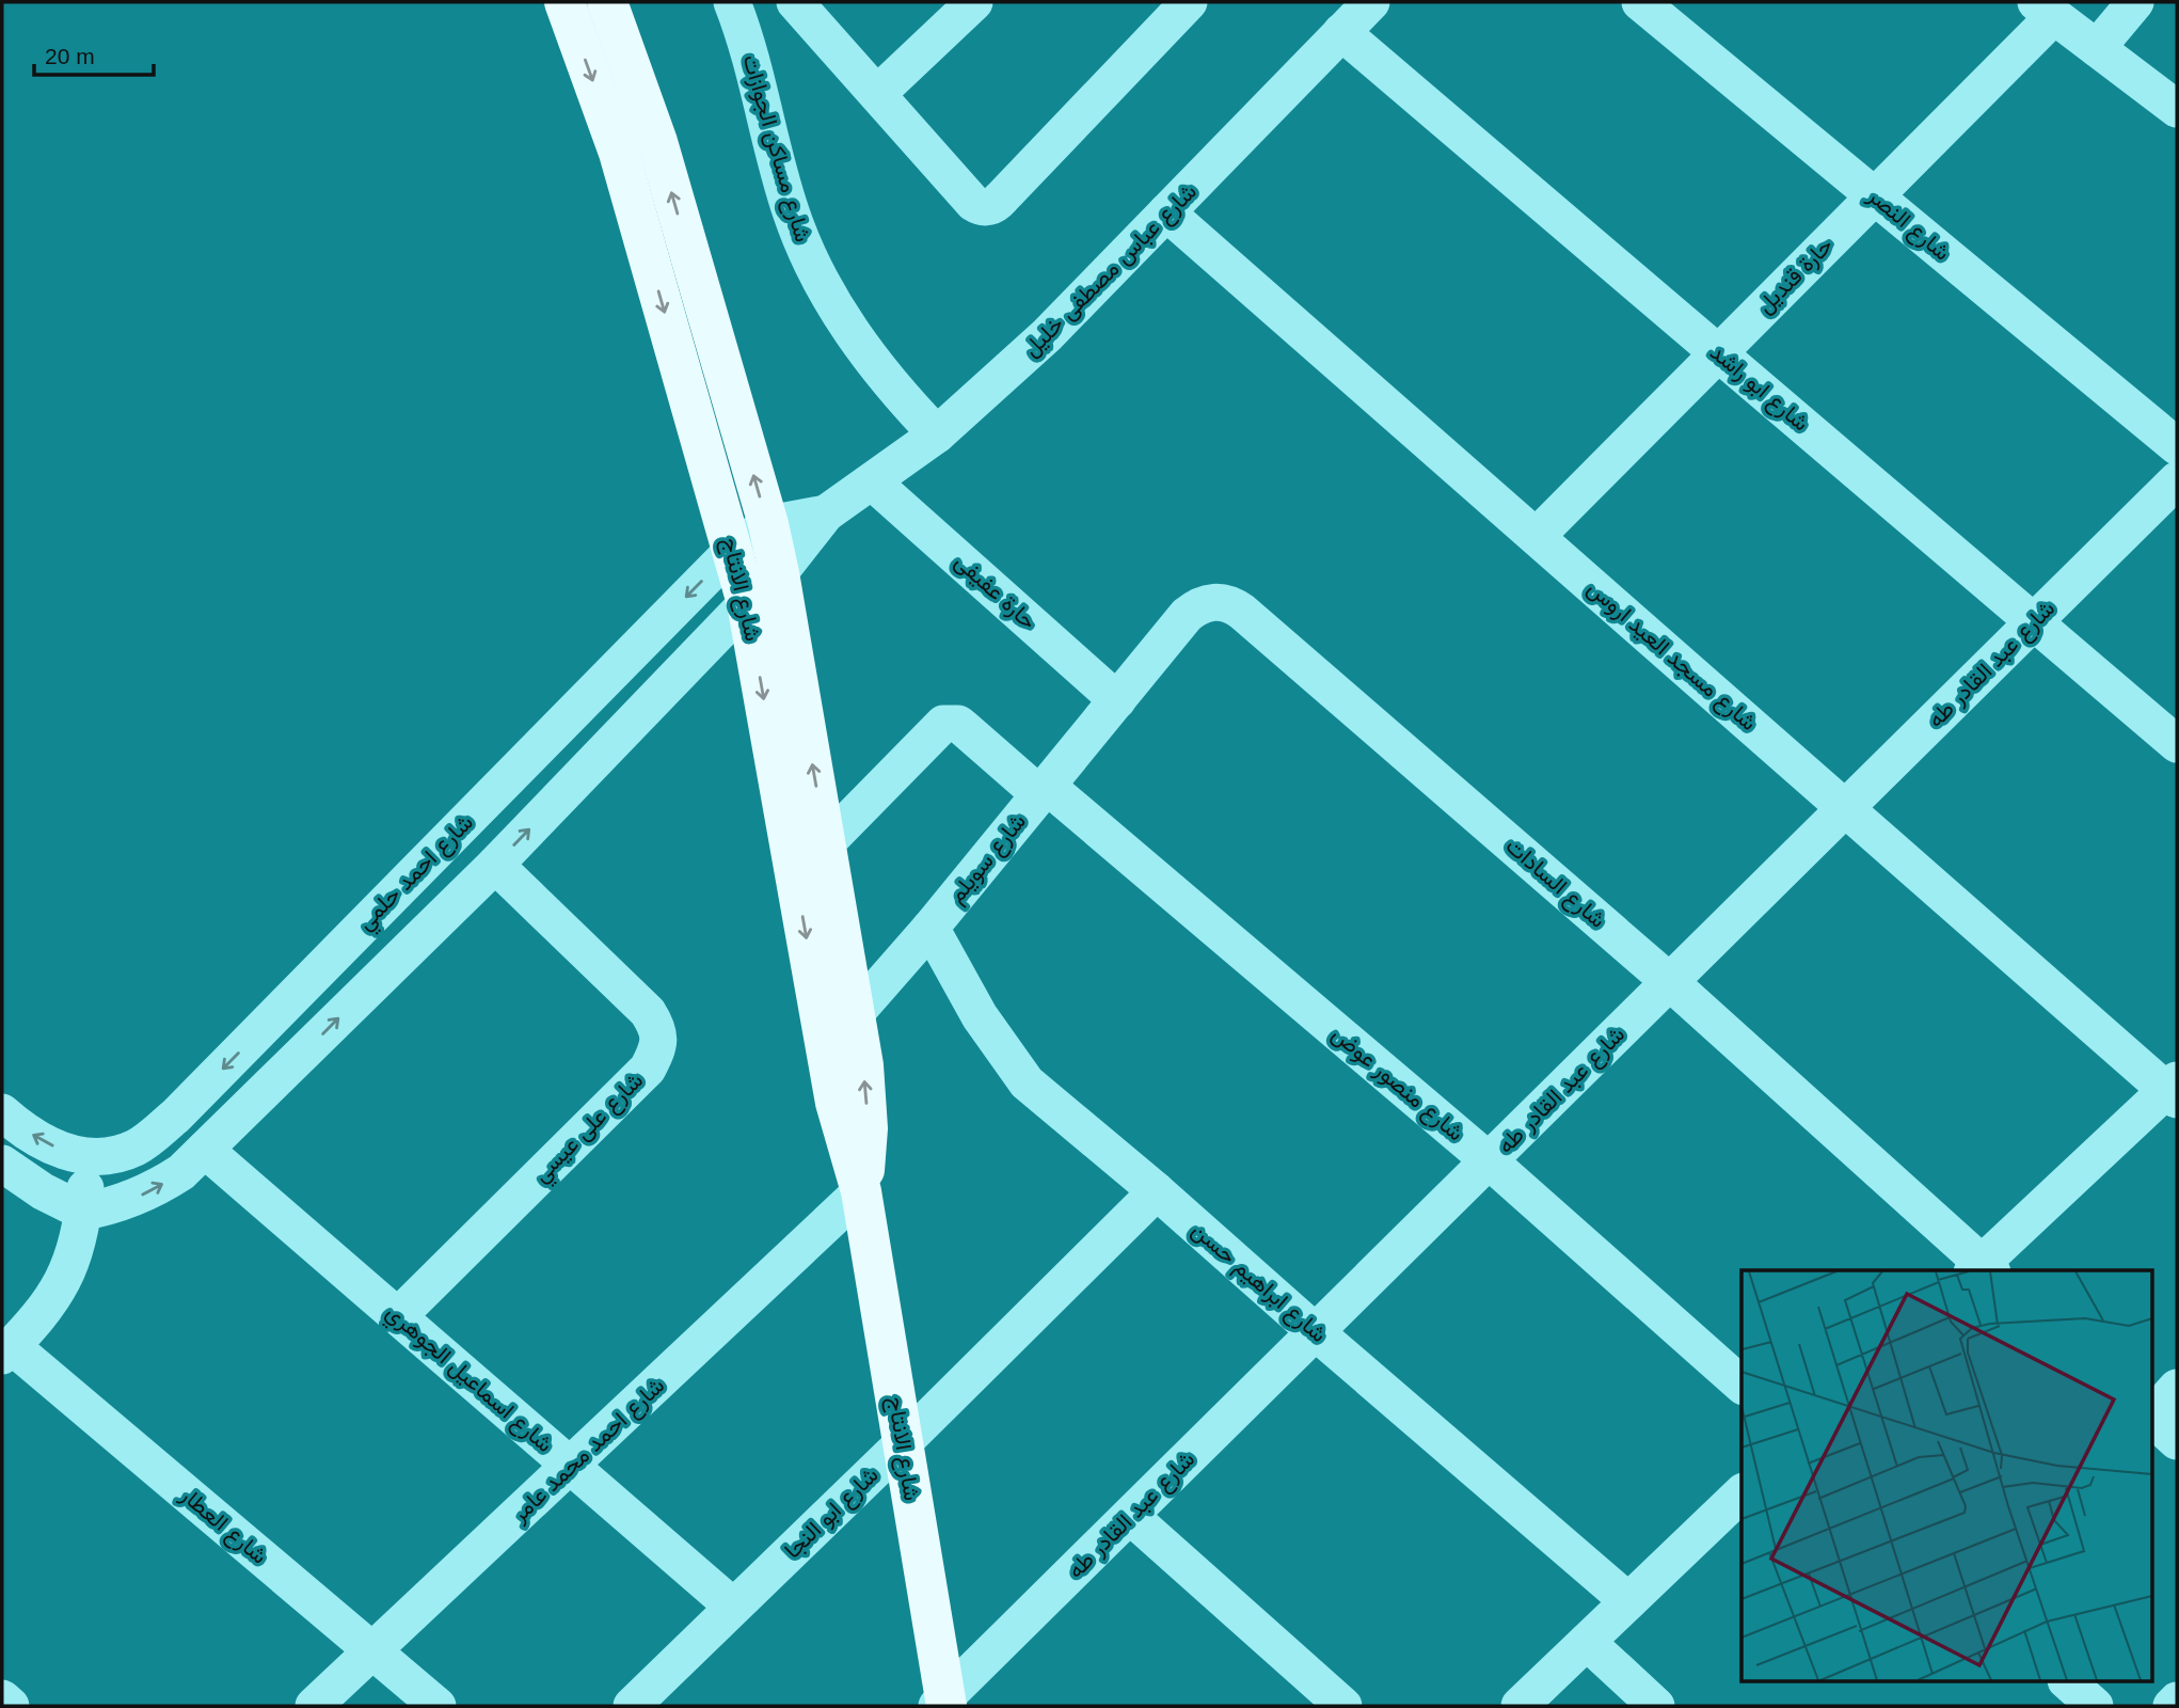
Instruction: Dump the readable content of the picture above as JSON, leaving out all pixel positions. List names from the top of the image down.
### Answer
{
  "streets": {
    "main road": ["شارع الانتاج"],
    "street": [
      "شارع مساكن الجوازات",
      "شارع النصر",
      "شارع عباس مصطفى خليل",
      "حارة قنديل",
      "شارع ابو راشد",
      "حارة عفيفى",
      "شارع مسجد العيد اروس",
      "شارع عبد القادر طه",
      "شارع سويلم",
      "شارع احمد حلمي",
      "شارع السادات",
      "شارع منصور عوض",
      "شارع على عيسي",
      "شارع ابراهيم حسن",
      "شارع اسماعيل الجوهري",
      "شارع احمد محمد عامر",
      "شارع ابو النجا",
      "شارع العطار"
    ]
  },
  "crossings": [
    ["شارع مساكن الجوازات", "شارع عباس مصطفى خليل"],
    ["شارع النصر", "حارة قنديل"],
    ["شارع عباس مصطفى خليل", "شارع ابو راشد"],
    ["شارع عباس مصطفى خليل", "شارع الانتاج"],
    ["شارع عباس مصطفى خليل", "حارة عفيفى"],
    ["شارع عباس مصطفى خليل", "شارع مسجد العيد اروس"],
    ["شارع عباس مصطفى خليل", "شارع احمد حلمي"],
    ["حارة قنديل", "شارع ابو راشد"],
    ["حارة قنديل", "شارع مسجد العيد اروس"],
    ["شارع ابو راشد", "شارع عبد القادر طه"],
    ["شارع الانتاج", "شارع عبد القادر طه"],
    ["شارع الانتاج", "شارع سويلم"],
    ["شارع الانتاج", "شارع احمد حلمي"],
    ["شارع الانتاج", "شارع منصور عوض"],
    ["شارع الانتاج", "شارع احمد محمد عامر"],
    ["شارع الانتاج", "شارع ابو النجا"],
    ["حارة عفيفى", "شارع سويلم"],
    ["حارة عفيفى", "شارع السادات"],
    ["شارع مسجد العيد اروس", "شارع عبد القادر طه"],
    ["شارع عبد القادر طه", "شارع السادات"],
    ["شارع عبد القادر طه", "شارع منصور عوض"],
    ["شارع عبد القادر طه", "شارع ابراهيم حسن"],
    ["شارع سويلم", "شارع السادات"],
    ["شارع سويلم", "شارع منصور عوض"],
    ["شارع سويلم", "شارع ابراهيم حسن"],
    ["شارع على عيسي", "شارع اسماعيل الجوهري"],
    ["شارع ابراهيم حسن", "شارع ابو النجا"],
    ["شارع اسماعيل الجوهري", "شارع احمد محمد عامر"],
    ["شارع اسماعيل الجوهري", "شارع ابو النجا"],
    ["شارع احمد محمد عامر", "شارع العطار"]
  ],
  "scale_bar": "20 m"
}
